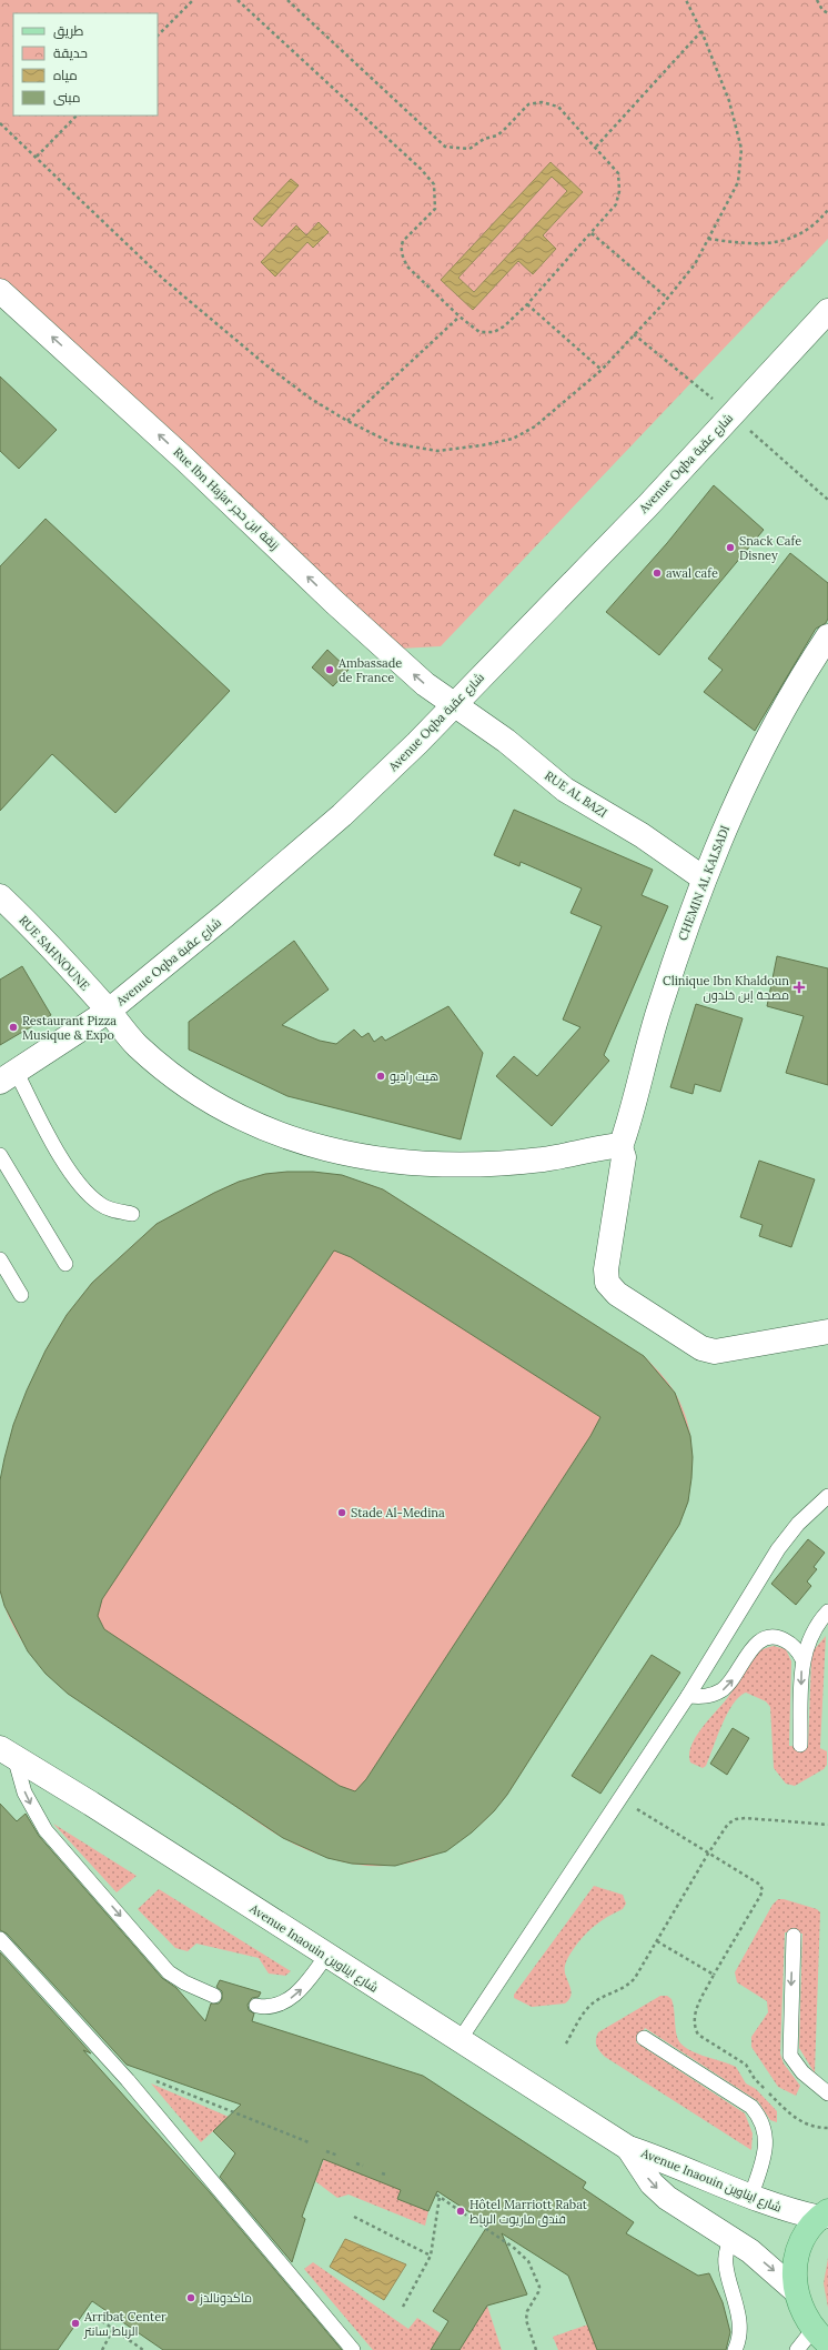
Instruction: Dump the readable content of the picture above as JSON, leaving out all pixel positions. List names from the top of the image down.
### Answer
{
  "streets": {
    "street": [
      "Avenue Oqba شارع عقبة",
      "Rue Ibn Hajar زنقة ابن حجر",
      "RUE AL BAZI",
      "CHEMIN AL KALSADI",
      "RUE SAHNOUNE",
      "Avenue Inaouin شارع ايناوين"
    ]
  },
  "crossings": [
    ["Avenue Oqba شارع عقبة", "Rue Ibn Hajar زنقة ابن حجر"],
    ["Avenue Oqba شارع عقبة", "RUE AL BAZI"],
    ["Avenue Oqba شارع عقبة", "RUE SAHNOUNE"],
    ["Rue Ibn Hajar زنقة ابن حجر", "RUE AL BAZI"],
    ["RUE AL BAZI", "CHEMIN AL KALSADI"],
    ["CHEMIN AL KALSADI", "RUE SAHNOUNE"]
  ],
  "one_way": ["Rue Ibn Hajar زنقة ابن حجر"],
  "places": {
    "other": [
      "Snack Cafe Disney",
      "awal cafe",
      "Ambassade de France",
      "Restaurant Pizza Musique & Expo",
      "هيت راديو",
      "Stade Al-Medina",
      "Hôtel Marriott Rabat فندق ماريوت الرباط",
      "ماكدونالدز",
      "Arribat Center الرباط سانتر"
    ],
    "health": ["Clinique Ibn Khaldoun مصحة إبن خلدون"]
  },
  "legend": [
    "طريق",
    "حديقة",
    "مياه",
    "مبنى"
  ]
}
